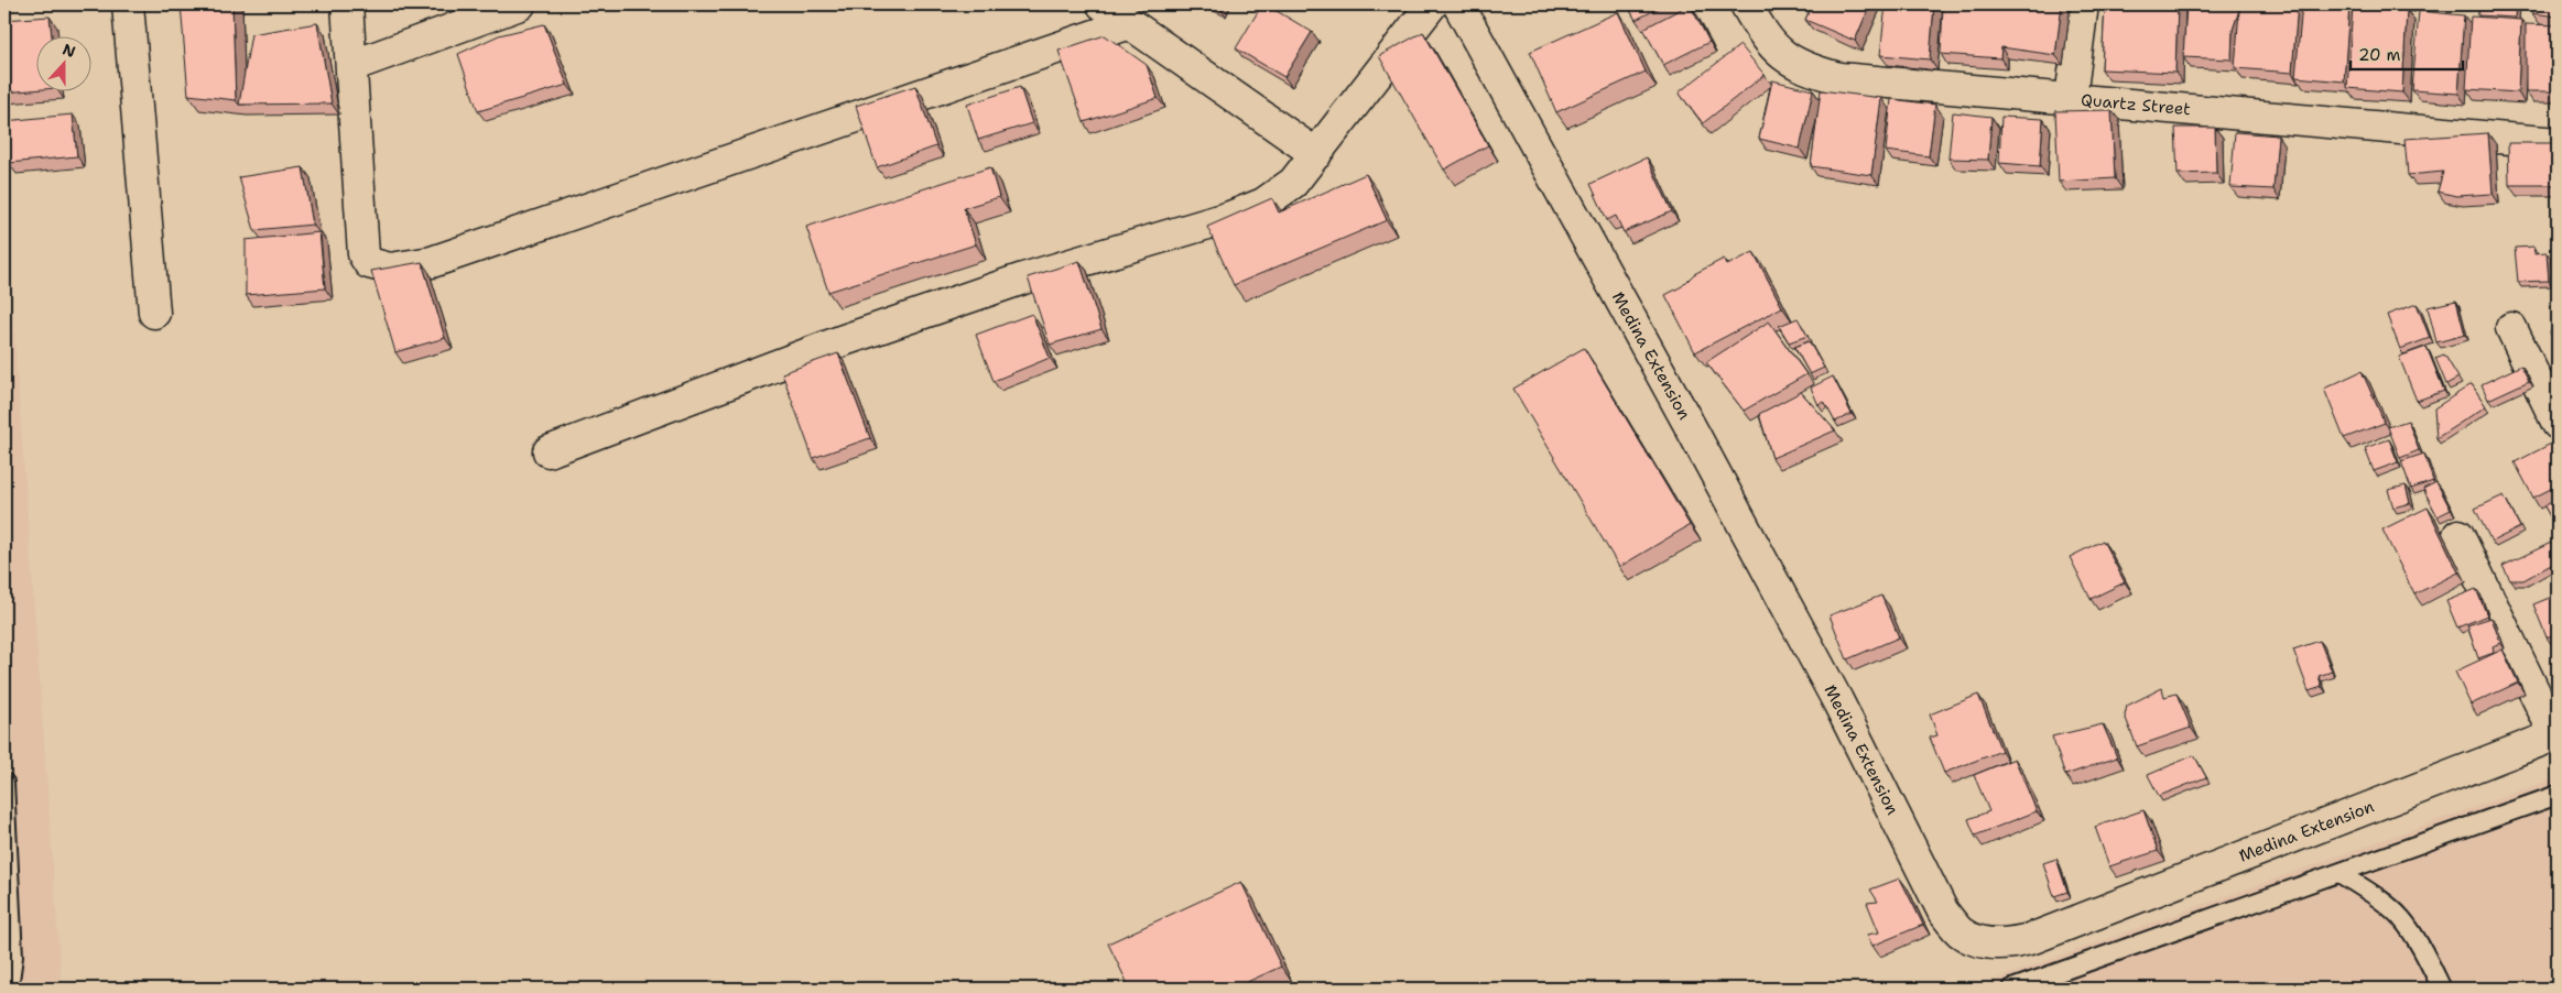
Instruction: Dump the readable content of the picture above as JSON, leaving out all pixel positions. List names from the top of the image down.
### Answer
{
  "streets": {
    "street": ["Quartz Street", "Medina Extension"]
  },
  "scale_bar": "20 m",
  "north": "top"
}
